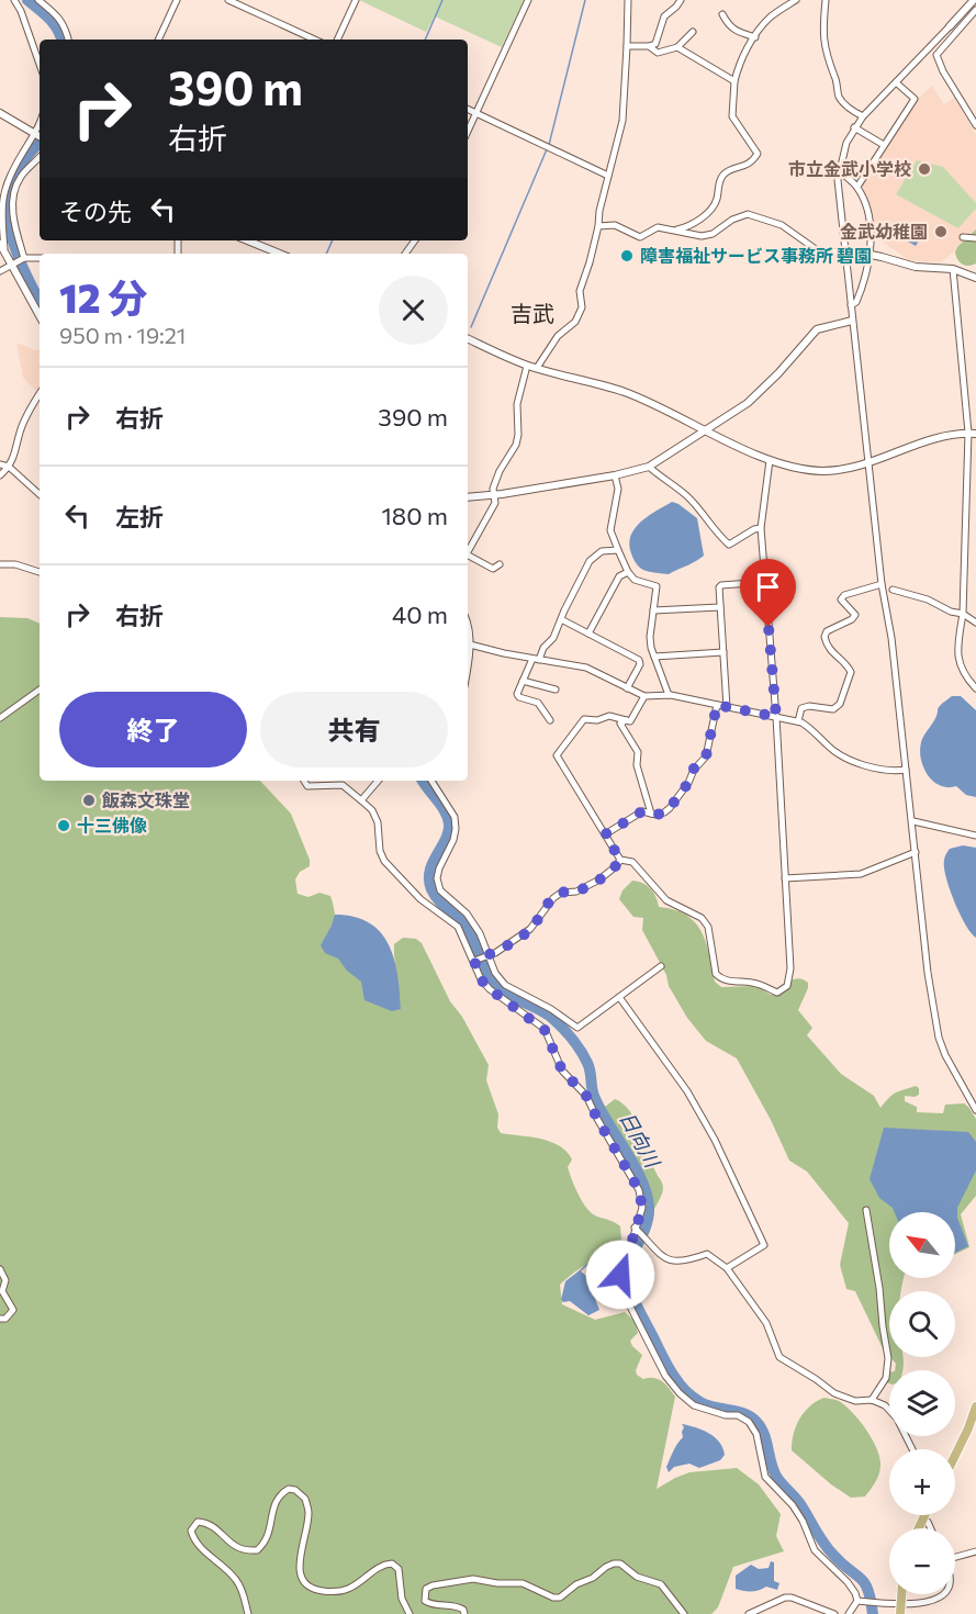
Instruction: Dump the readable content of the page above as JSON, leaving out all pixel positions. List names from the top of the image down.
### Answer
{
  "districts": ["吉武"],
  "water": ["日向川"],
  "places": [
    "市立金武小学校",
    "金武幼稚園",
    "障害福祉サービス事務所 碧園",
    "飯森文珠堂",
    "十三佛像"
  ],
  "north": "top left",
  "page": {
    "turn": ["390 m", "右折"],
    "then": "その先",
    "heading": ["12 分", "950 m · 19:21"],
    "list": [
      {
        "name": "右折",
        "value": "390 m"
      },
      {
        "name": "左折",
        "value": "180 m"
      },
      {
        "name": "右折",
        "value": "40 m"
      }
    ],
    "buttons": ["終了", "共有"],
    "map_buttons": ["+", "−"]
  }
}
